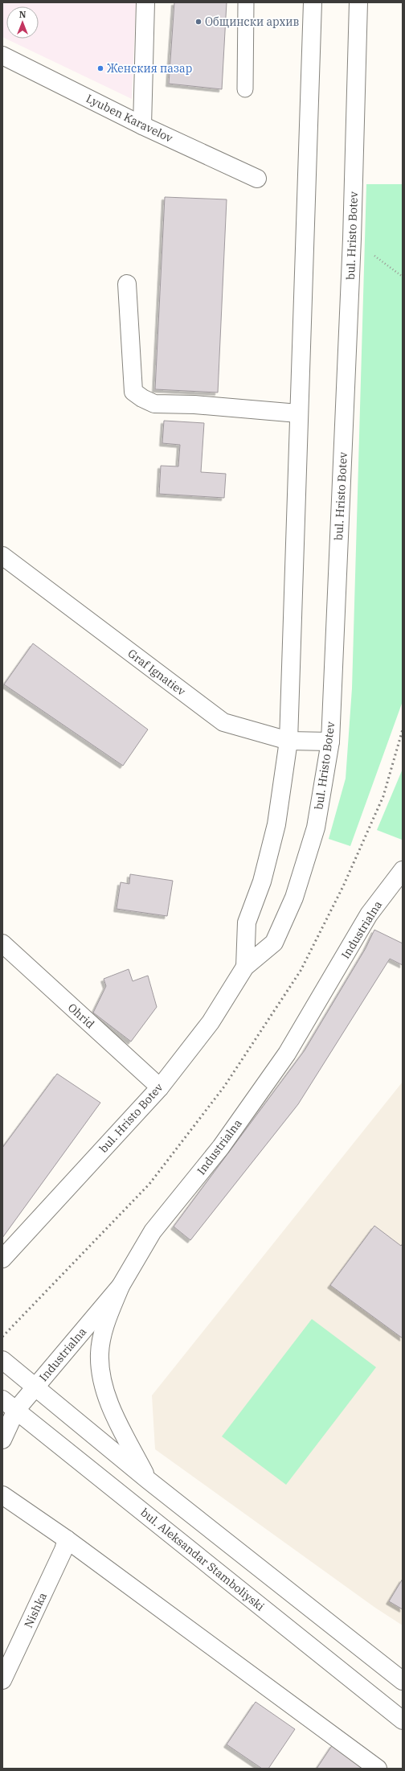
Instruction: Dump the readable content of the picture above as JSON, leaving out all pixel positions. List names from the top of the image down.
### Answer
{
  "streets": {
    "main road": [
      "Lyuben Karavelov",
      "bul. Hristo Botev",
      "Graf Ignatiev",
      "Industrialna",
      "Ohrid",
      "bul. Aleksandar Stamboliyski",
      "Nishka"
    ]
  },
  "crossings": [
    ["bul. Hristo Botev", "Graf Ignatiev"],
    ["bul. Hristo Botev", "Ohrid"],
    ["Industrialna", "bul. Aleksandar Stamboliyski"]
  ],
  "places": ["Общински архив", "Женския пазар"],
  "north": "top"
}
